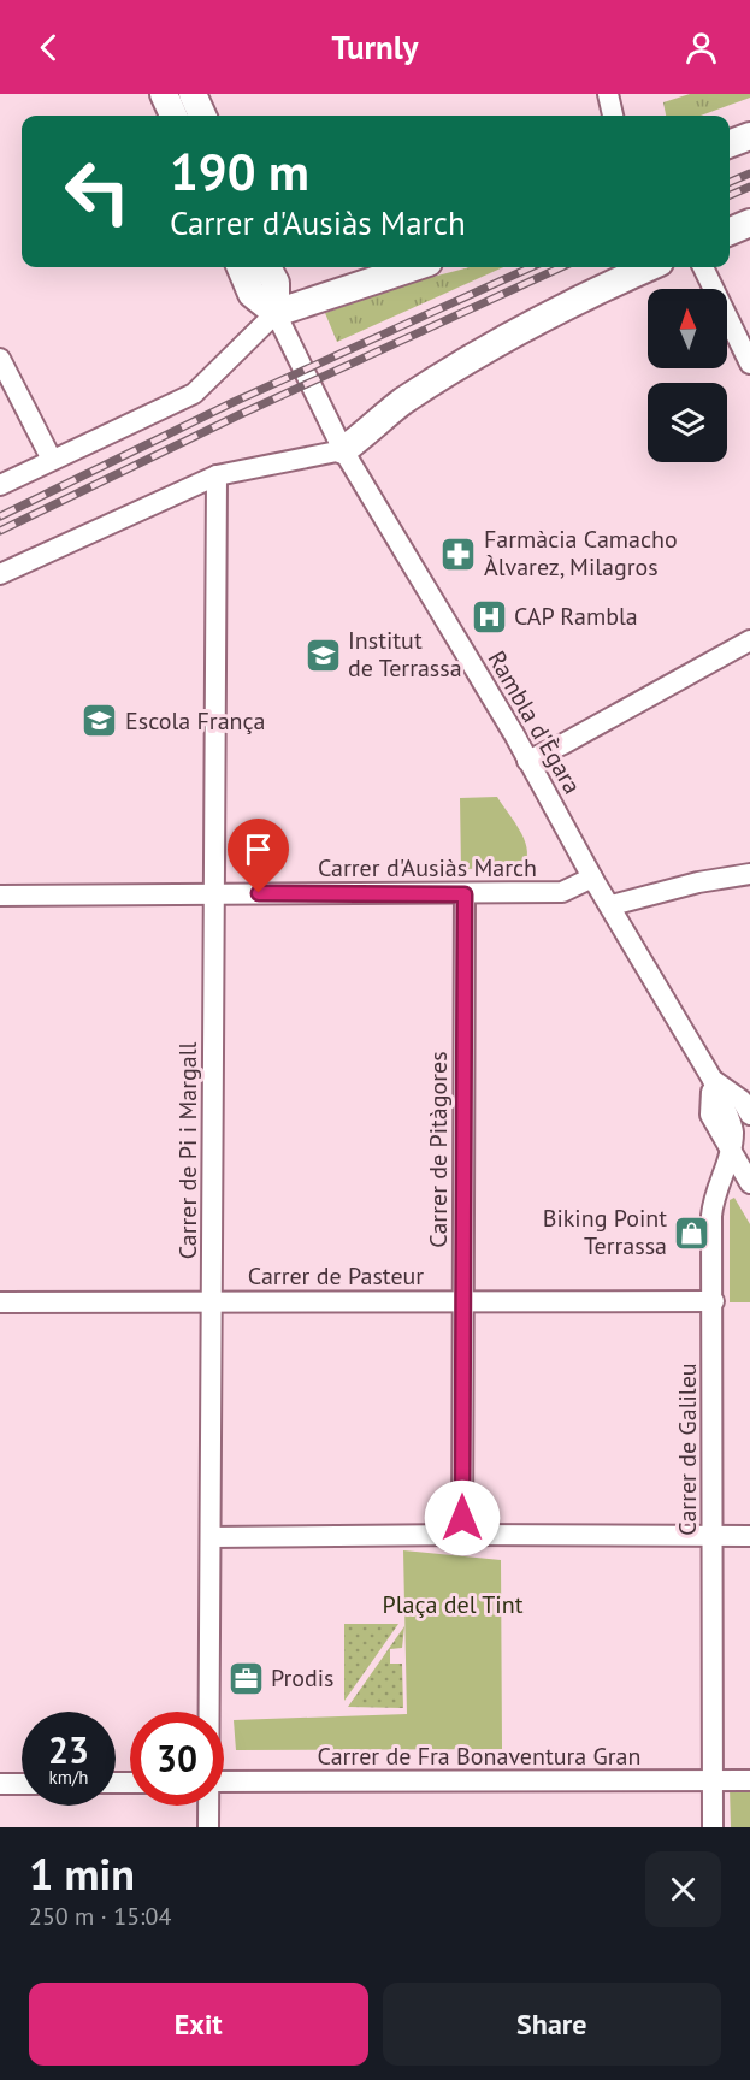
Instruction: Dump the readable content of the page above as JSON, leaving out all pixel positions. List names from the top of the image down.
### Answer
{
  "streets": {
    "street": [
      "Rambla d'Ègara",
      "Carrer d'Ausiàs March",
      "Carrer de Pitàgores",
      "Carrer de Pi i Margall",
      "Carrer de Pasteur",
      "Carrer de Galileu",
      "Carrer de Fra Bonaventura Gran"
    ]
  },
  "crossings": [
    ["Rambla d'Ègara", "Carrer d'Ausiàs March"],
    ["Rambla d'Ègara", "Carrer de Galileu"],
    ["Carrer d'Ausiàs March", "Carrer de Pitàgores"],
    ["Carrer d'Ausiàs March", "Carrer de Pi i Margall"],
    ["Carrer de Pitàgores", "Carrer de Pasteur"],
    ["Carrer de Pi i Margall", "Carrer de Pasteur"],
    ["Carrer de Pasteur", "Carrer de Galileu"],
    ["Carrer de Galileu", "Carrer de Fra Bonaventura Gran"]
  ],
  "parks": ["Plaça del Tint"],
  "places": {
    "pharmacy": ["Farmàcia Camacho Àlvarez, Milagros"],
    "hospital": ["CAP Rambla"],
    "school or university": ["Institut de Terrassa", "Escola França"],
    "shop": ["Biking Point Terrassa"],
    "office": ["Prodis"]
  },
  "north": "top",
  "page": {
    "header": "Turnly",
    "turn": ["190 m", "Carrer d'Ausiàs March"],
    "speed": "23 km/h",
    "limit": "30",
    "heading": ["1 min", "250 m · 15:04"],
    "buttons": ["Exit", "Share"]
  }
}
